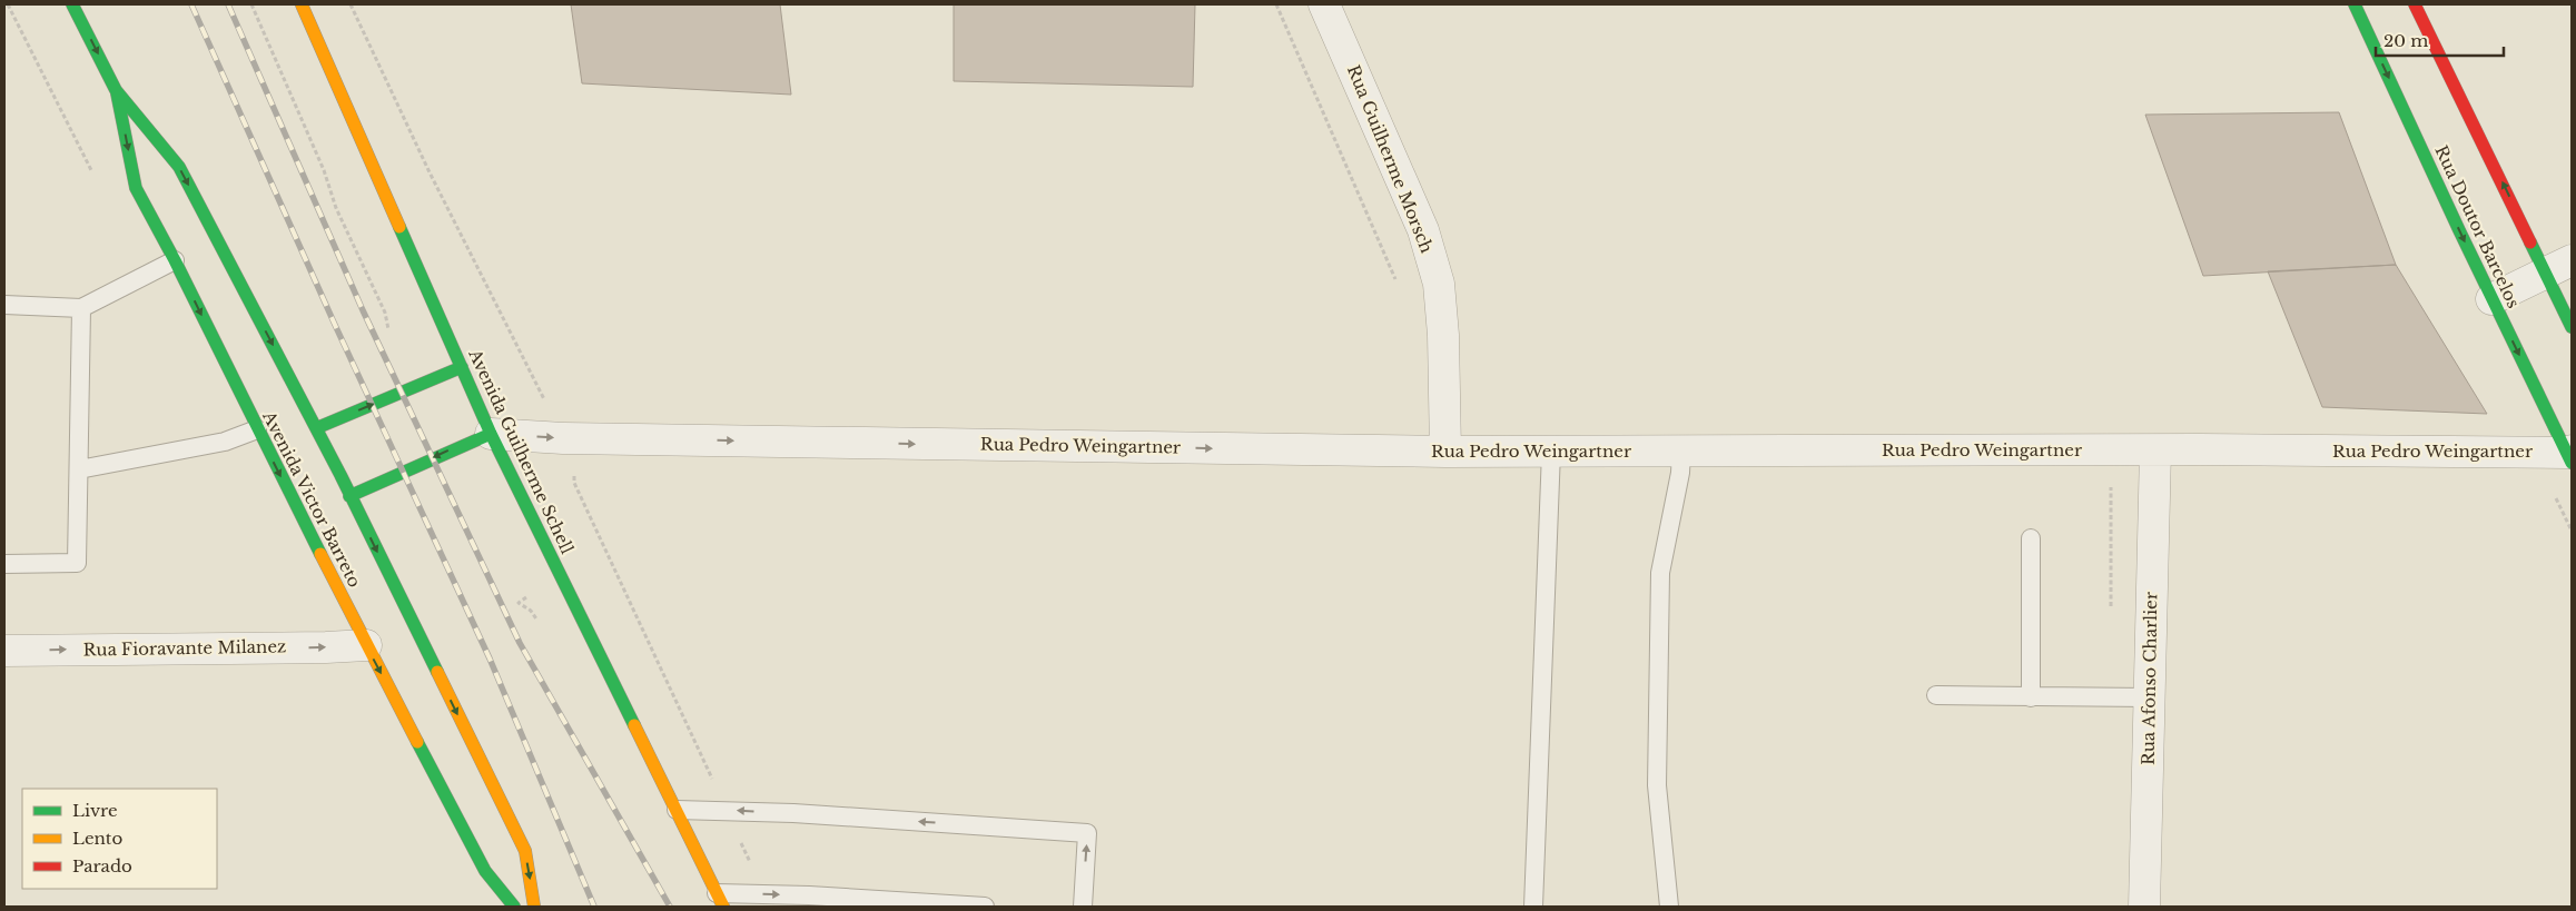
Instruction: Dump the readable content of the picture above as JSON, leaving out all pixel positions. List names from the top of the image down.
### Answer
{
  "streets": {
    "main road": ["Rua Doutor Barcelos", "Avenida Guilherme Schell", "Avenida Victor Barreto"],
    "street": [
      "Rua Guilherme Morsch",
      "Rua Pedro Weingartner",
      "Rua Fioravante Milanez",
      "Rua Afonso Charlier"
    ]
  },
  "crossings": [
    ["Rua Guilherme Morsch", "Rua Pedro Weingartner"],
    ["Rua Doutor Barcelos", "Rua Pedro Weingartner"],
    ["Rua Pedro Weingartner", "Avenida Guilherme Schell"],
    ["Rua Pedro Weingartner", "Rua Afonso Charlier"],
    ["Avenida Victor Barreto", "Rua Fioravante Milanez"]
  ],
  "one_way": ["Rua Pedro Weingartner", "Rua Fioravante Milanez"],
  "legend": ["Livre", "Lento", "Parado"],
  "scale_bar": "20 m"
}
